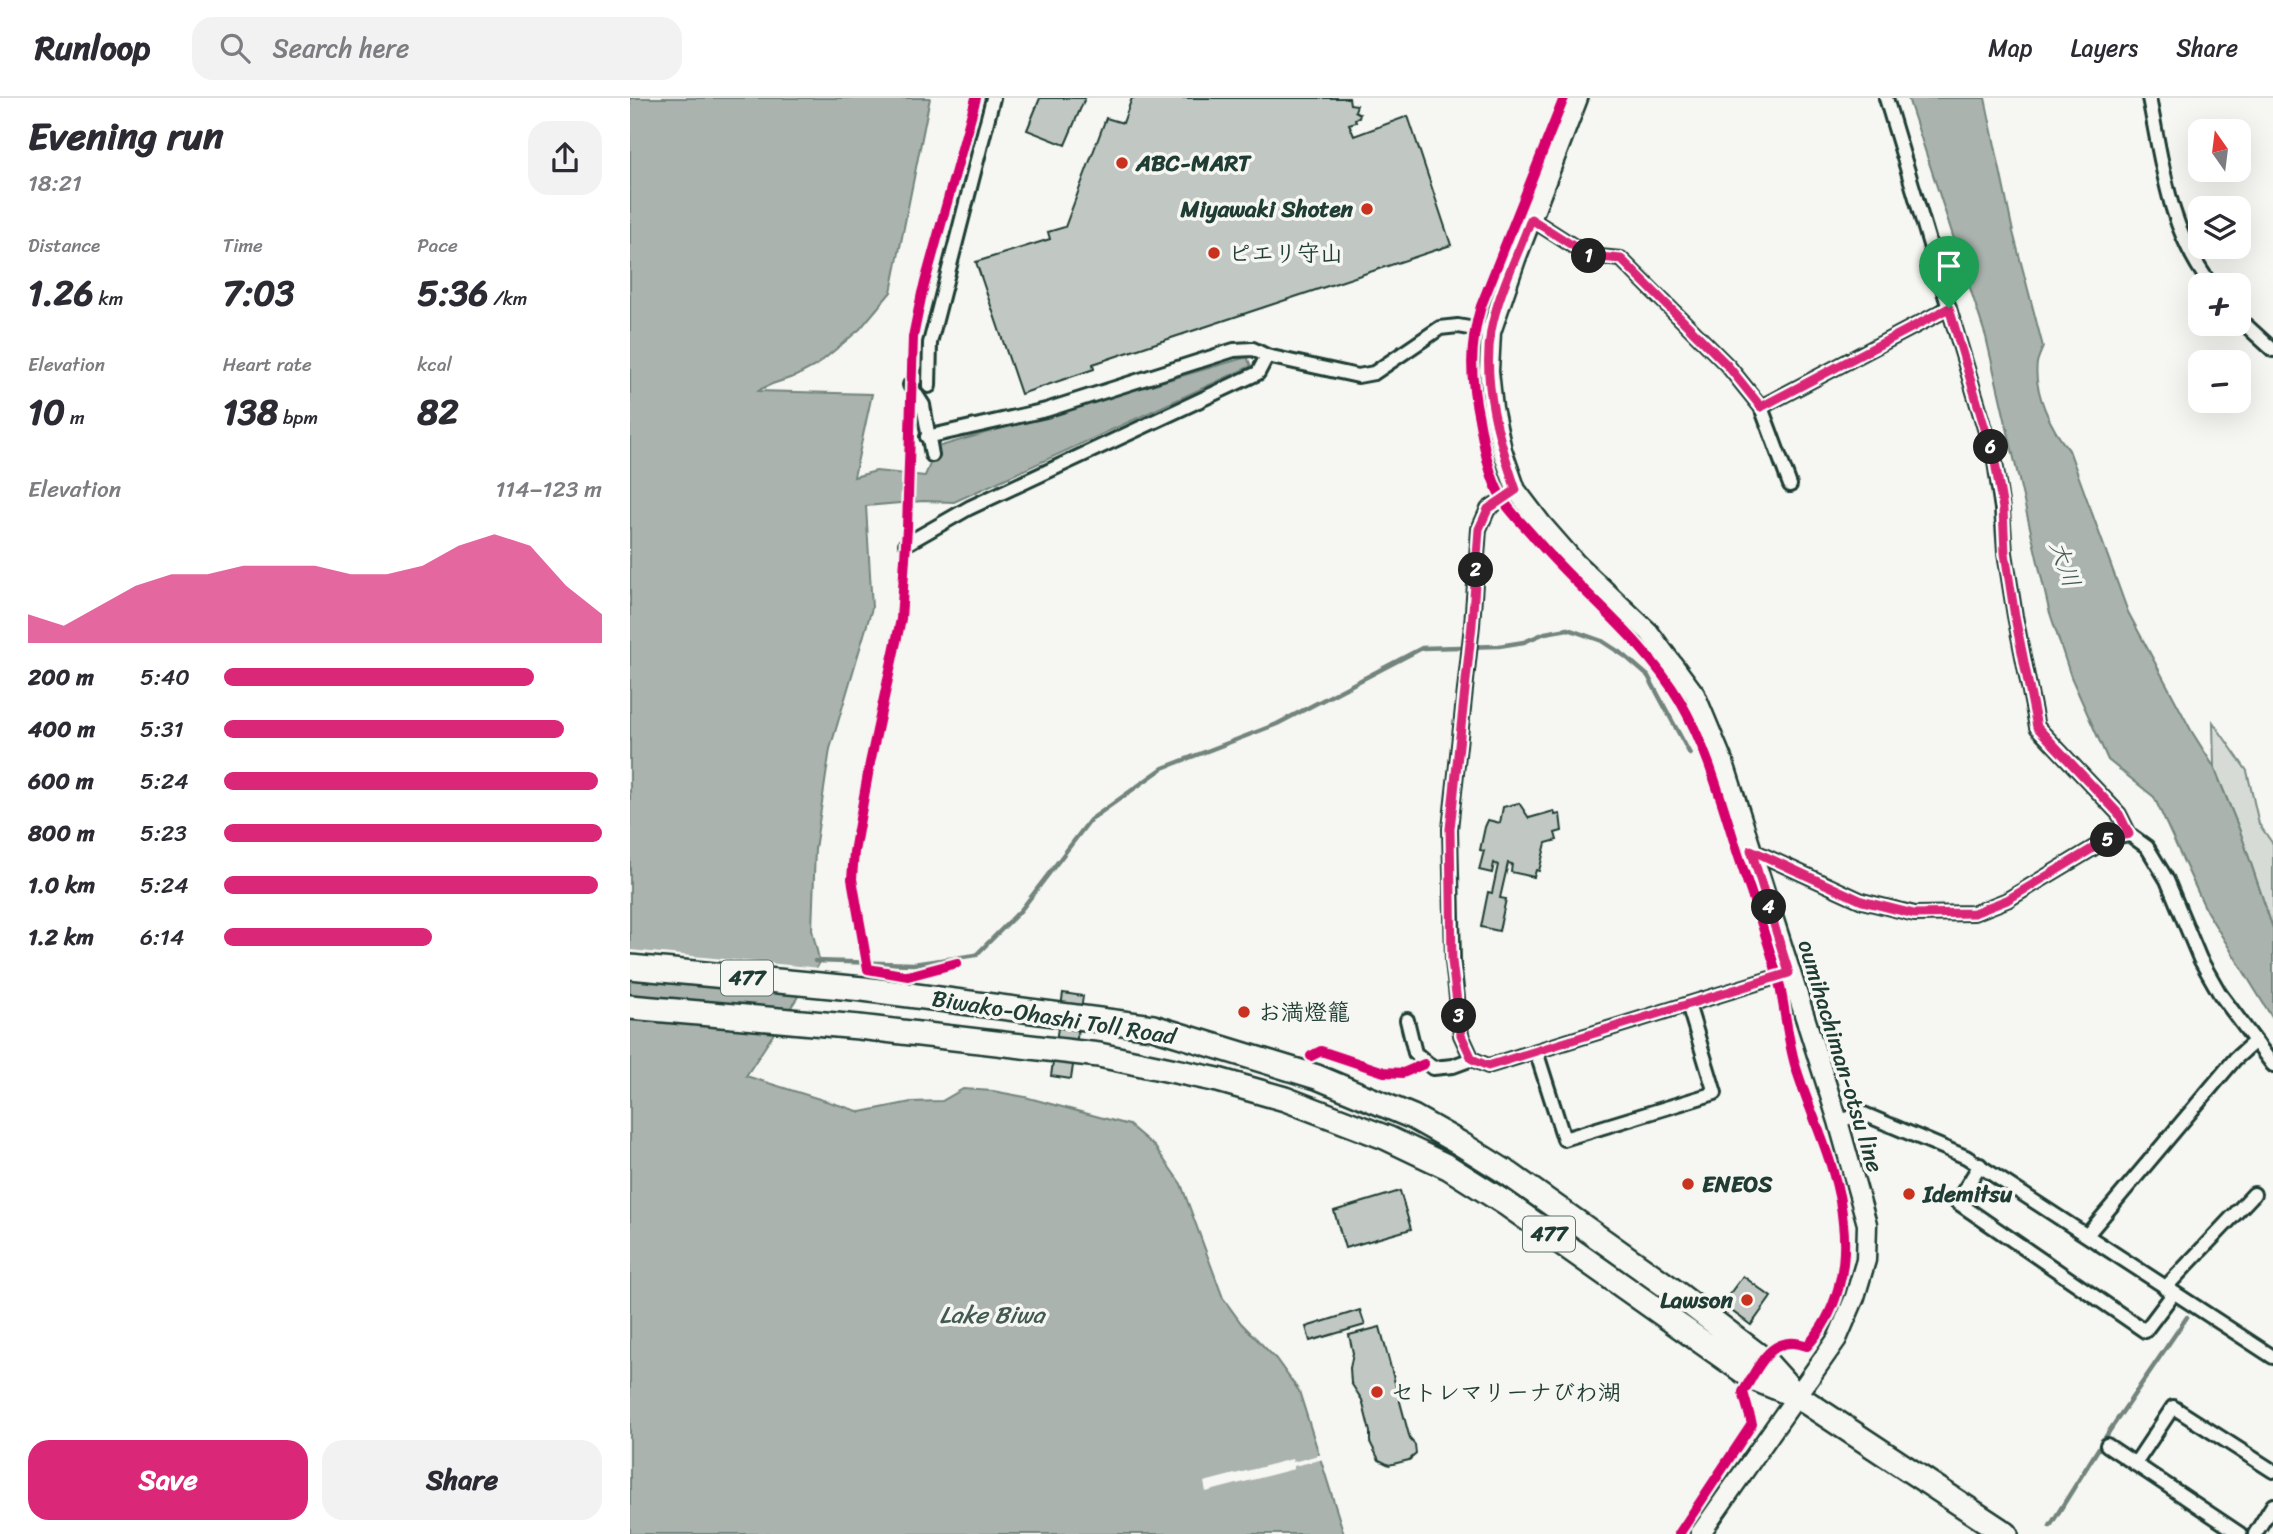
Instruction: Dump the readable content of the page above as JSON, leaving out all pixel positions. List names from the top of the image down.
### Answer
{
  "streets": {
    "highway": ["477", "Biwako-Ohashi Toll Road"],
    "main road": ["oumihachiman-otsu line"]
  },
  "crossings": [
    ["477", "Biwako-Ohashi Toll Road"],
    ["477", "oumihachiman-otsu line"],
    ["Biwako-Ohashi Toll Road", "oumihachiman-otsu line"]
  ],
  "water": ["大川", "Lake Biwa"],
  "places": [
    "ABC-MART",
    "Miyawaki Shoten",
    "ピエリ守山",
    "お満燈籠",
    "ENEOS",
    "Idemitsu",
    "Lawson",
    "セトレマリーナびわ湖"
  ],
  "north": "top",
  "page": {
    "header": "Runloop",
    "search": "Search here",
    "nav": ["Map", "Layers", "Share"],
    "heading": ["Evening run", "18:21"],
    "map_buttons": ["+", "−"],
    "stats": [
      ["Distance", "1.26 km"],
      ["Time", "7:03"],
      ["Pace", "5:36 /km"],
      ["Elevation", "10 m"],
      ["Heart rate", "138 bpm"],
      ["kcal", "82"]
    ],
    "pins": [
      "1",
      "6",
      "2",
      "5",
      "4",
      "3"
    ],
    "chart": ["Elevation", "114–123 m"],
    "list": [
      {
        "name": "200 m",
        "note": "5:40"
      },
      {
        "name": "400 m",
        "note": "5:31"
      },
      {
        "name": "600 m",
        "note": "5:24"
      },
      {
        "name": "800 m",
        "note": "5:23"
      },
      {
        "name": "1.0 km",
        "note": "5:24"
      },
      {
        "name": "1.2 km",
        "note": "6:14"
      }
    ],
    "buttons": ["Save", "Share"]
  }
}
